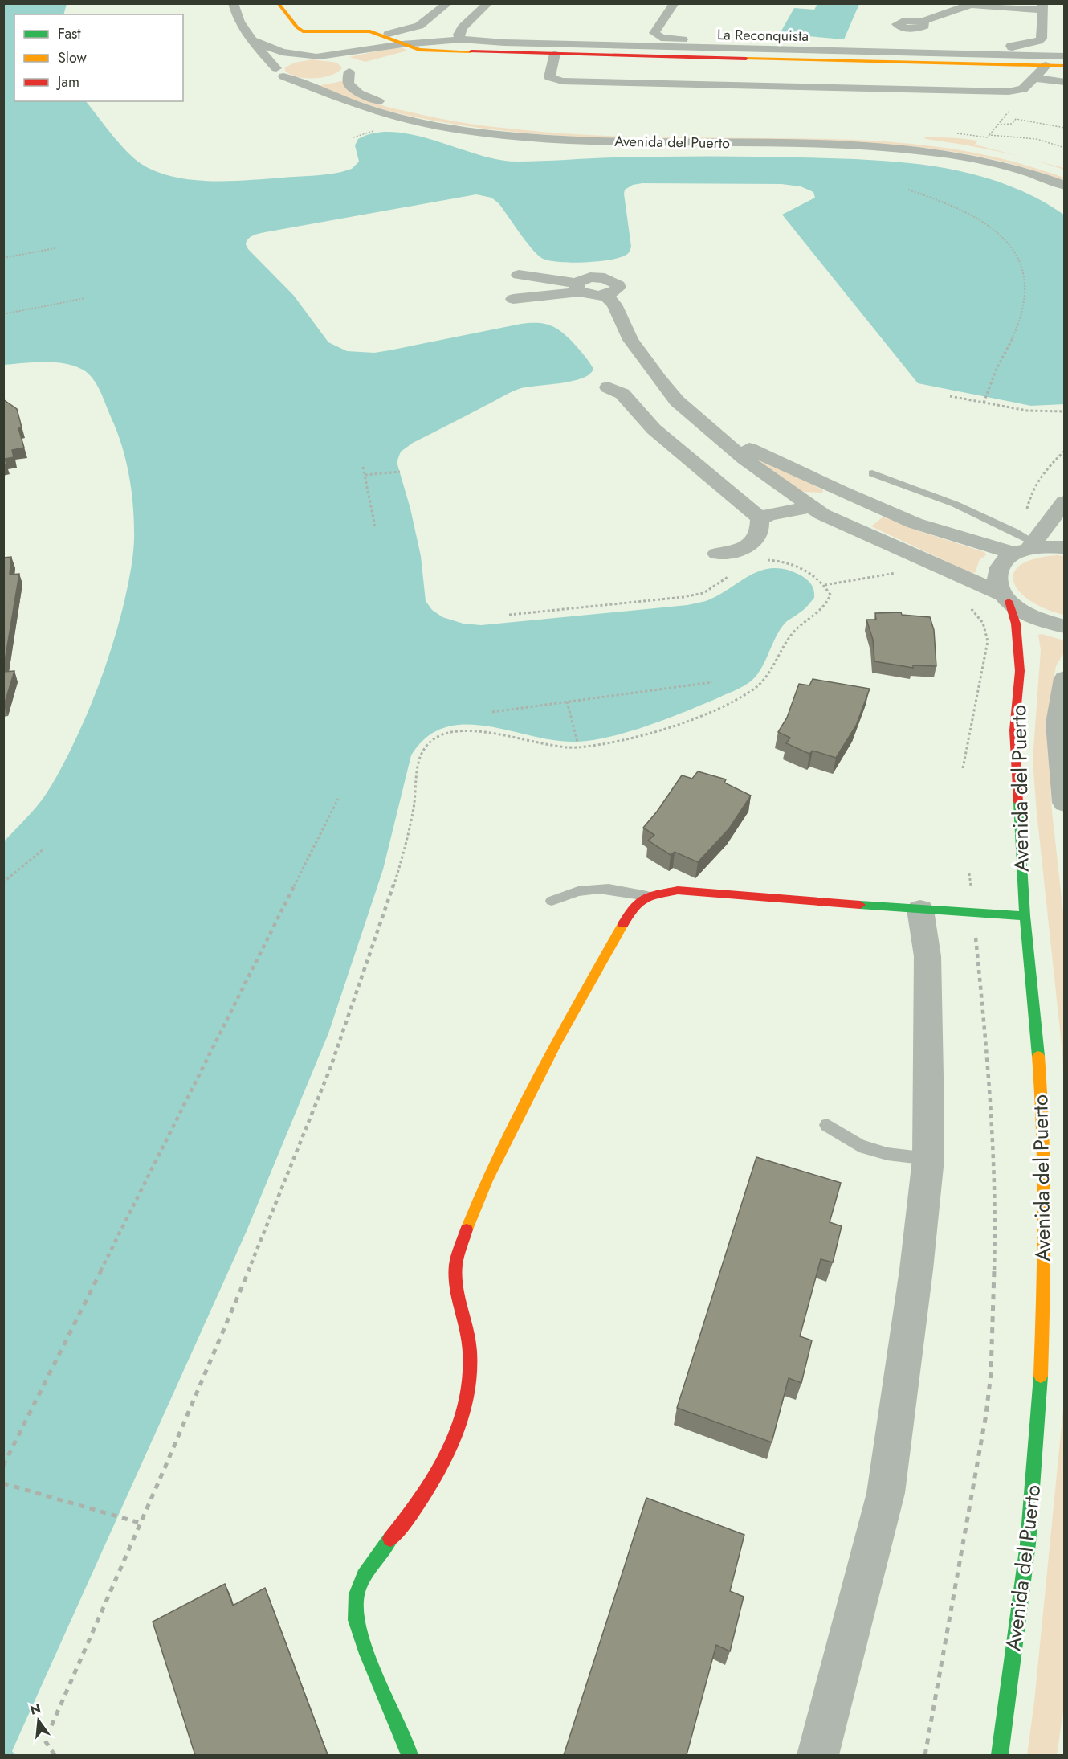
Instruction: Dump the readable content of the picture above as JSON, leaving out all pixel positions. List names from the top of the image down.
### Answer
{
  "streets": {
    "street": ["La Reconquista", "Avenida del Puerto"]
  },
  "legend": ["Fast", "Slow", "Jam"],
  "north": "top"
}
